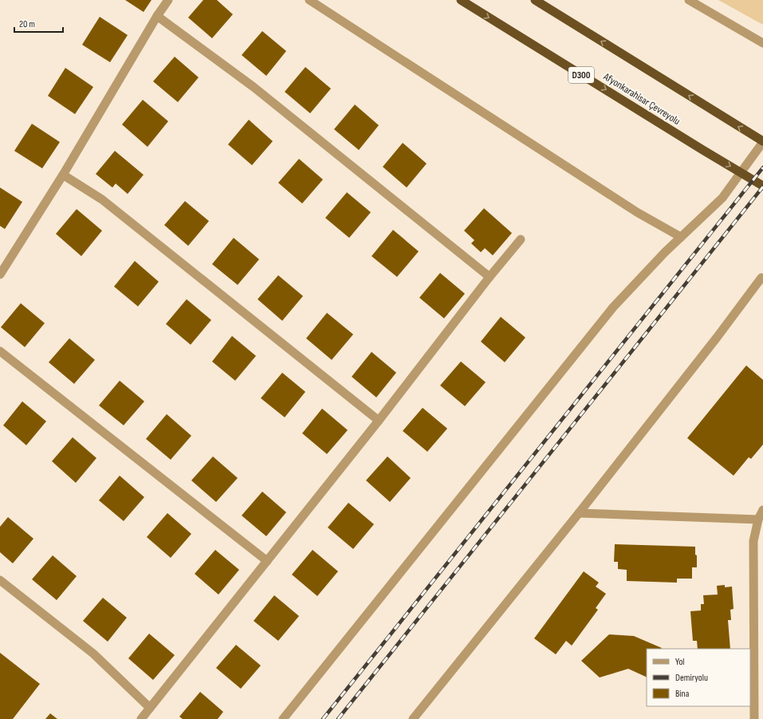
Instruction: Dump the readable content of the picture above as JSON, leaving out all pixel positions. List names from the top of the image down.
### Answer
{
  "streets": {
    "highway": ["D300", "Afyonkarahisar Çevreyolu"]
  },
  "legend": ["Yol", "Demiryolu", "Bina"],
  "scale_bar": "20 m"
}
